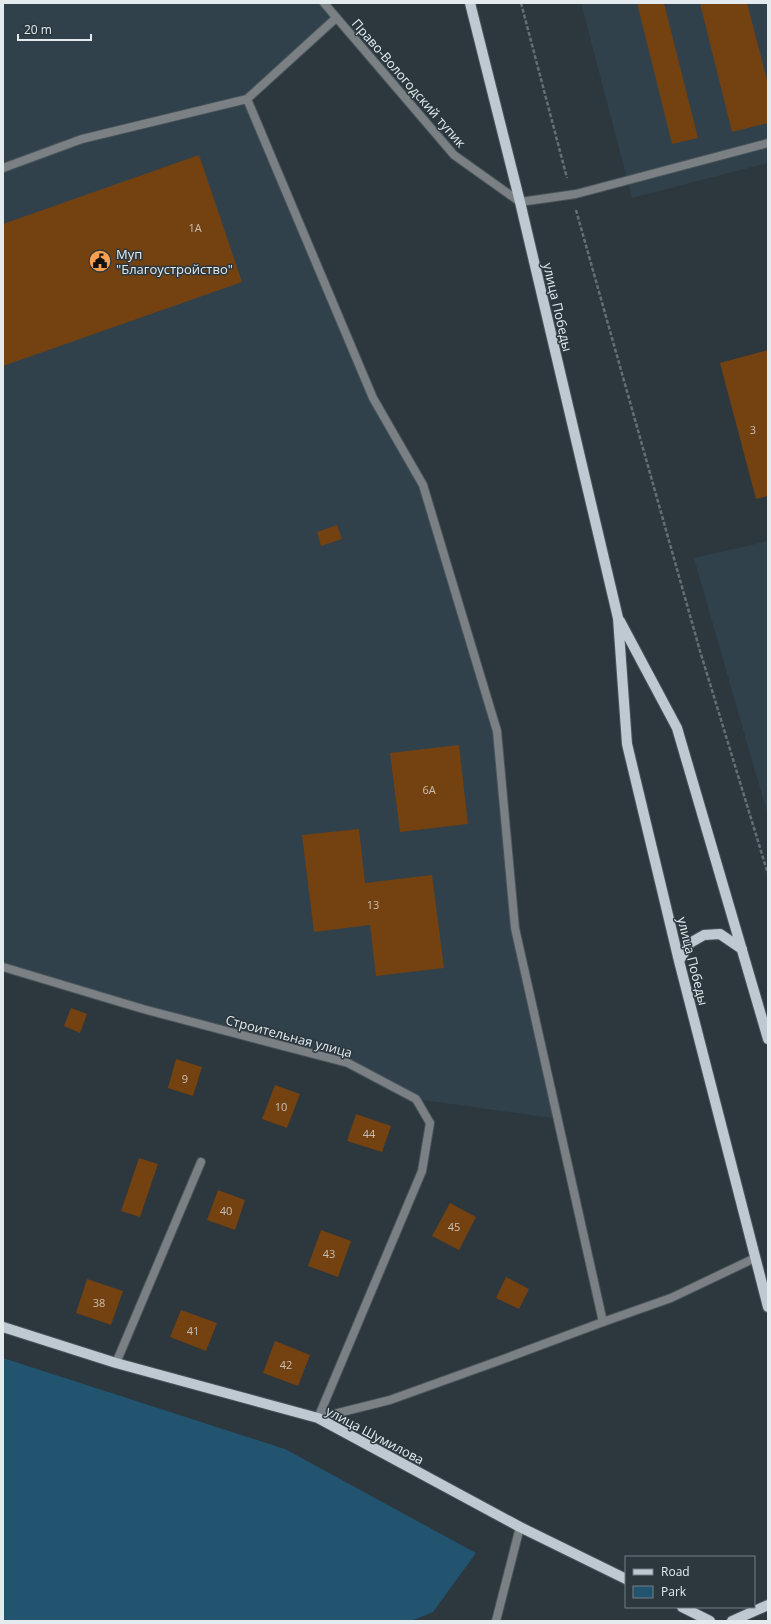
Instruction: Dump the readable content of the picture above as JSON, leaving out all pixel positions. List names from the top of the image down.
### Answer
{
  "streets": {
    "main road": ["улица Победы", "улица Шумилова"],
    "street": ["Право-Вологодский тупик", "Строительная улица"]
  },
  "crossings": [
    ["Право-Вологодский тупик", "улица Победы"],
    ["Строительная улица", "улица Шумилова"]
  ],
  "places": {
    "public building": ["Муп \"Благоустройство\""]
  },
  "house_numbers": [
    "1А",
    "3",
    "6А",
    "13",
    "9",
    "10",
    "44",
    "40",
    "45",
    "43",
    "38",
    "41",
    "42"
  ],
  "legend": ["Road", "Park"],
  "scale_bar": "20 m"
}
